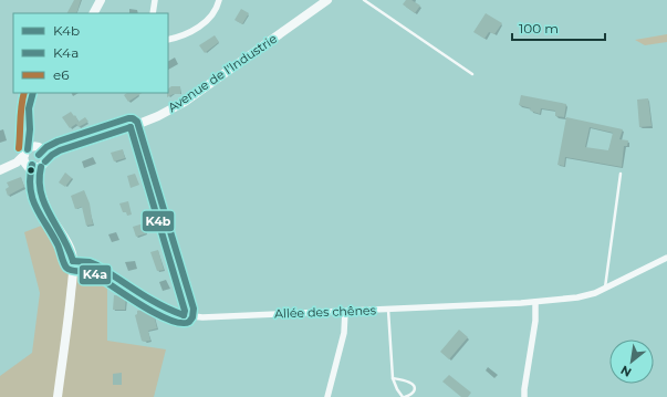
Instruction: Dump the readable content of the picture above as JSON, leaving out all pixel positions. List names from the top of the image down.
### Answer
{
  "streets": {
    "main road": ["Avenue de l'Industrie"],
    "street": ["Allée des chênes"]
  },
  "lines": ["transit line K4b", "transit line e6", "transit line K4a"],
  "legend": ["K4b", "K4a", "e6"],
  "scale_bar": "100 m",
  "north": "bottom left"
}
